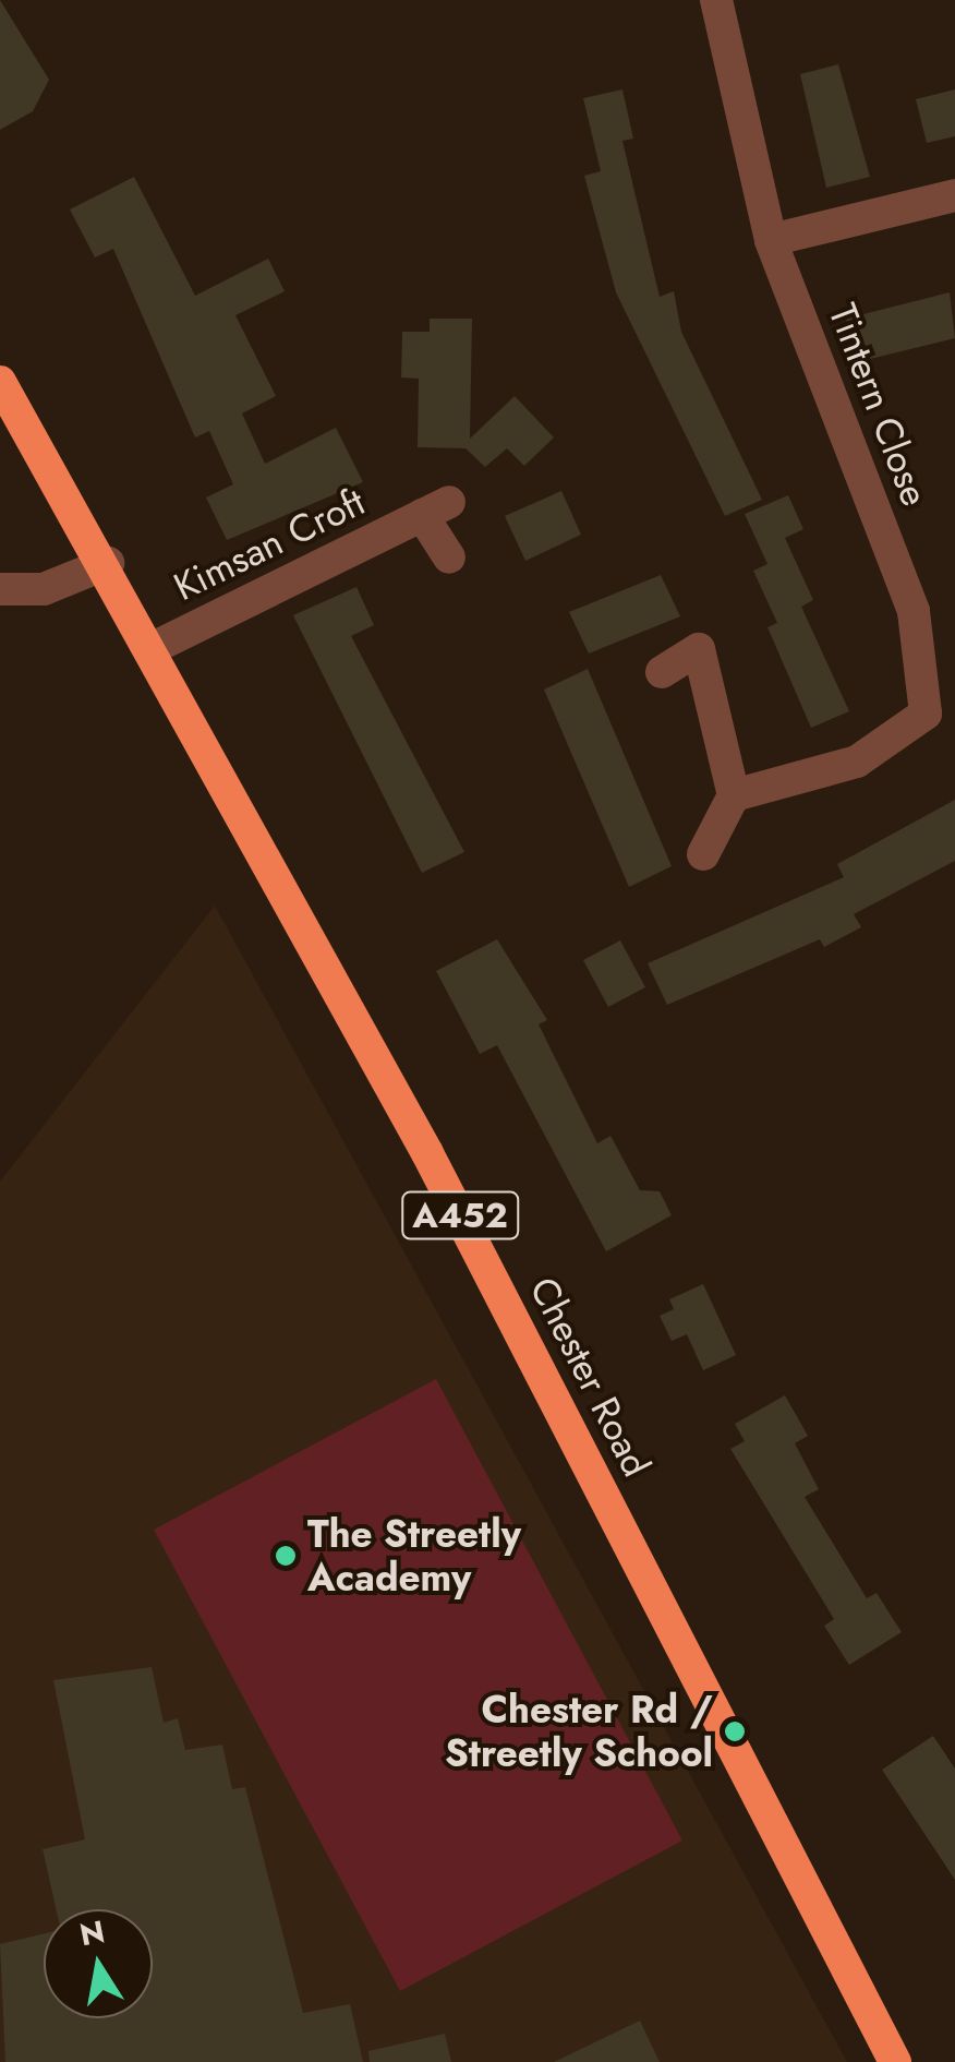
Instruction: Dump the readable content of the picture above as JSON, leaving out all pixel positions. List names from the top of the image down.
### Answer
{
  "streets": {
    "highway": ["A452", "Chester Road"],
    "street": ["Tintern Close", "Kimsan Croft"]
  },
  "crossings": [
    ["Kimsan Croft", "Chester Road"]
  ],
  "places": ["The Streetly Academy", "Chester Rd / Streetly School"],
  "north": "top"
}
